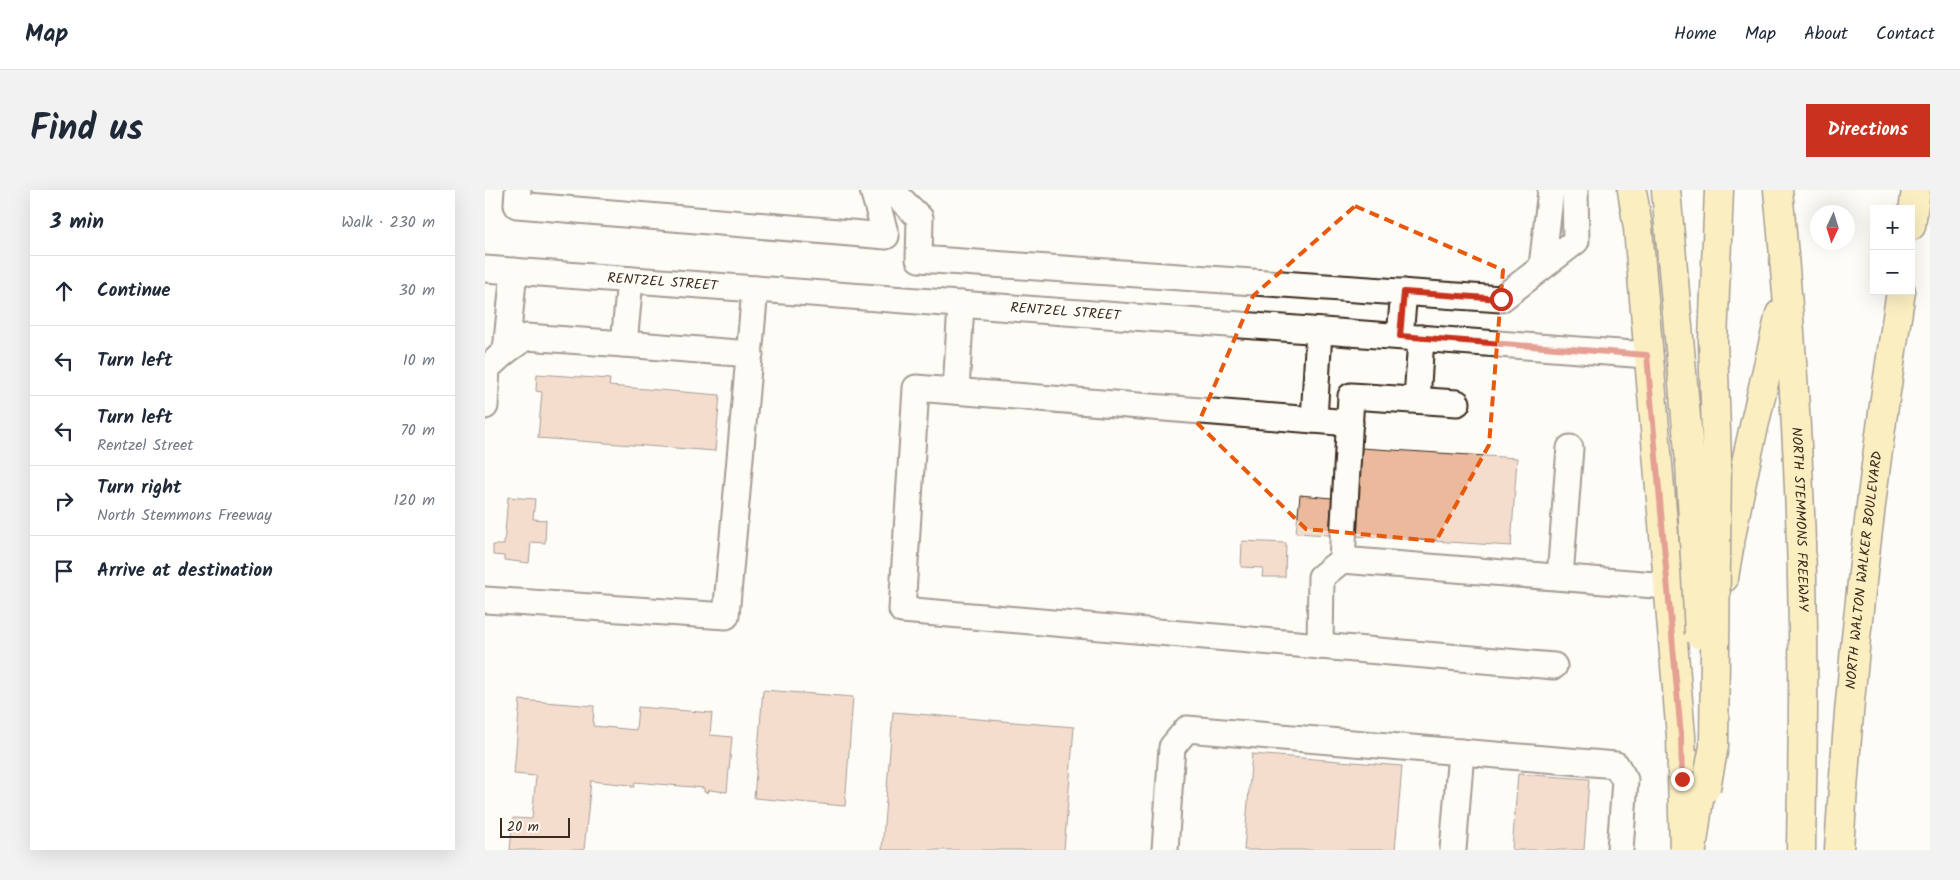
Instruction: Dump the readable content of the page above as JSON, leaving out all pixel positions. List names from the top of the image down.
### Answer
{
  "streets": {
    "main road": ["NORTH STEMMONS FREEWAY", "NORTH WALTON WALKER BOULEVARD"],
    "street": ["RENTZEL STREET"]
  },
  "scale_bar": "20 m",
  "north": "bottom",
  "page": {
    "header": "Map",
    "nav": [
      "Home",
      "Map",
      "About",
      "Contact"
    ],
    "title": "Find us",
    "buttons": "Directions",
    "heading": ["3 min", "Walk · 230 m"],
    "map_buttons": ["+", "−"],
    "list": [
      ["Continue", "30 m"],
      ["Turn left", "10 m"],
      ["Turn left", "Rentzel Street", "70 m"],
      ["Turn right", "North Stemmons Freeway", "120 m"],
      "Arrive at destination"
    ],
    "scale": "20 m"
  }
}
